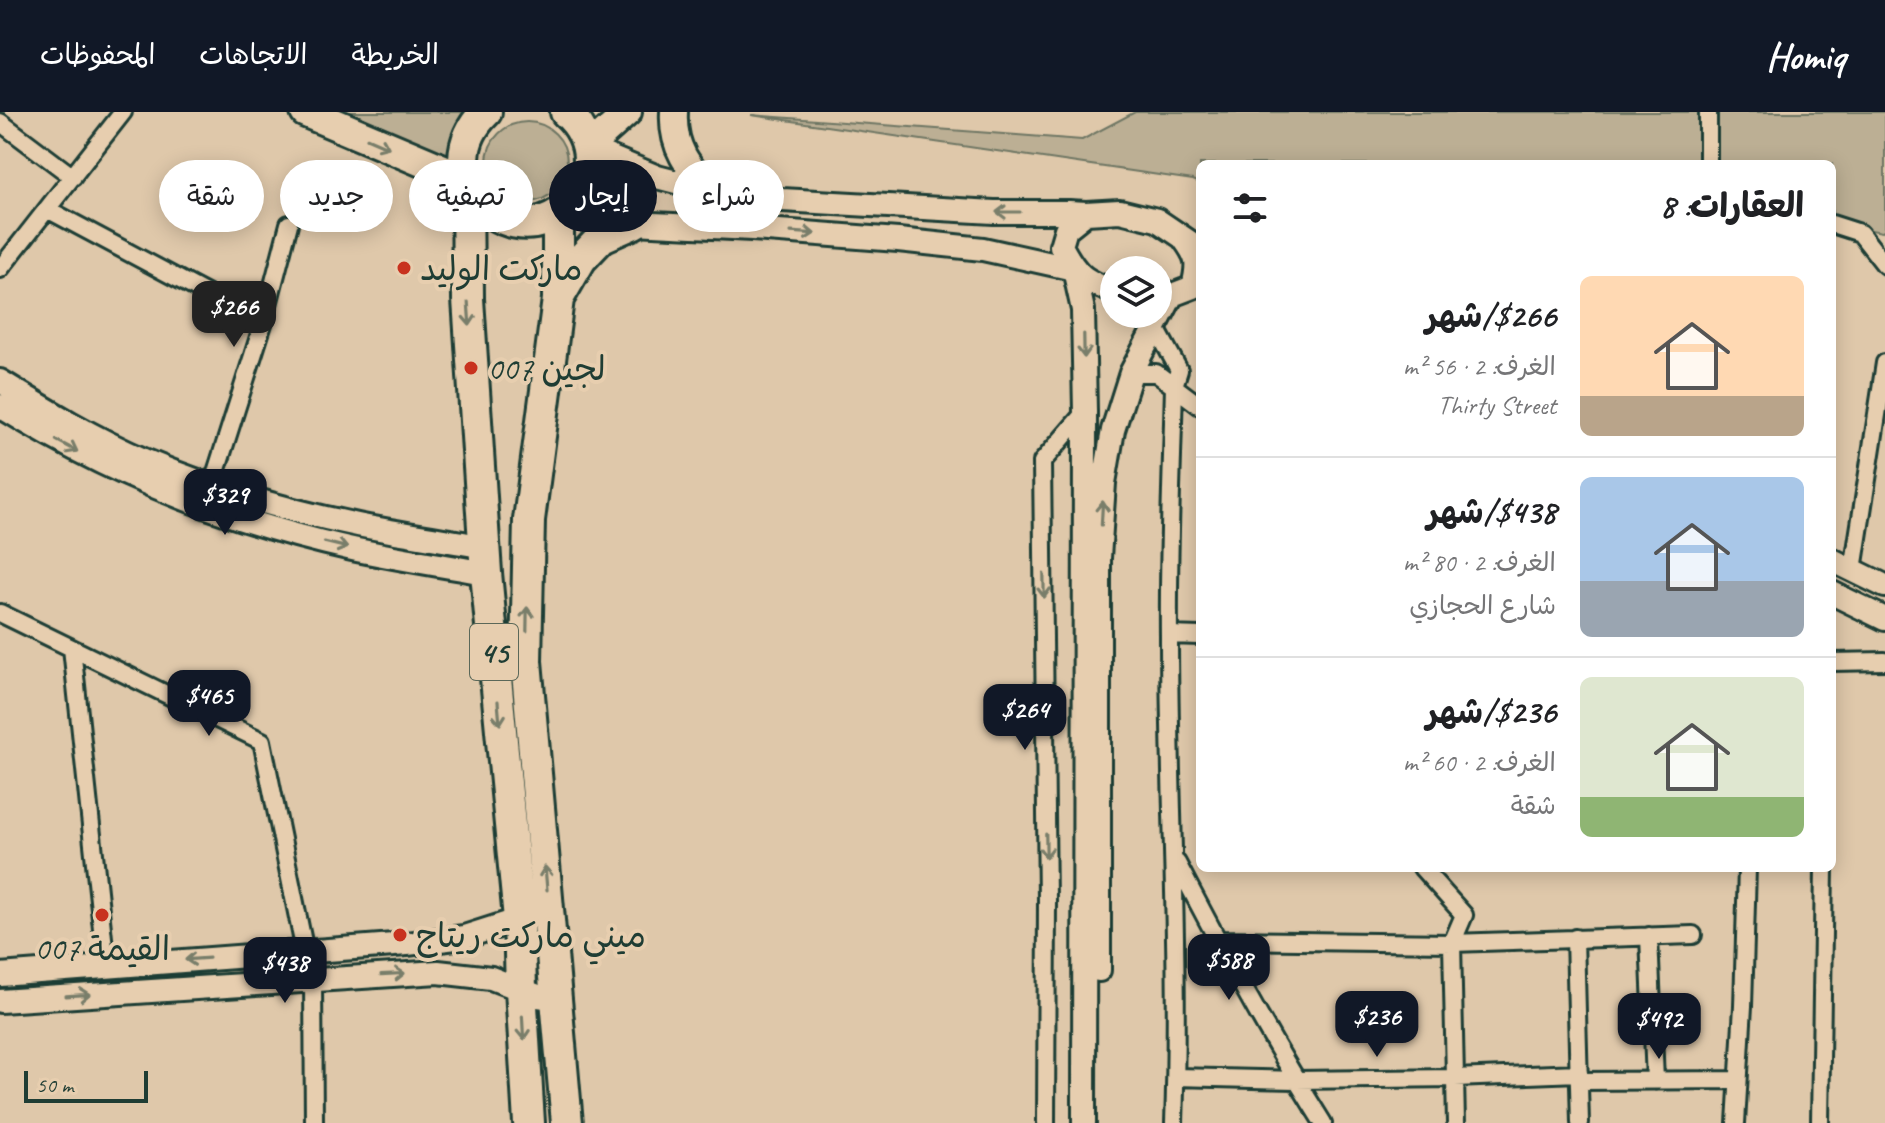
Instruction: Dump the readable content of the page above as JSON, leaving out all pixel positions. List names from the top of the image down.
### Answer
{
  "streets": {
    "highway": ["45"]
  },
  "places": [
    "ماركت الوليد",
    "لجين 007",
    "القيمة 007",
    "ميني ماركت ريتاج"
  ],
  "scale_bar": "50 m",
  "page": {
    "header": "Homiq",
    "nav": ["الخريطة", "الاتجاهات", "المحفوظات"],
    "chip": [
      "شراء",
      "إيجار",
      "تصفية",
      "جديد",
      "شقة"
    ],
    "heading": "العقارات: 8",
    "list": [
      {
        "name": "$266/شهر",
        "note": "الغرف: 2 · 56 m² · Thirty Street"
      },
      {
        "name": "$438/شهر",
        "note": "الغرف: 2 · 80 m² · شارع الحجازي"
      },
      {
        "name": "$236/شهر",
        "note": "الغرف: 2 · 60 m² · شقة"
      }
    ],
    "price": [
      "$266",
      "$329",
      "$465",
      "$264",
      "$588",
      "$438",
      "$236",
      "$492"
    ],
    "scale": "50 m"
  }
}
